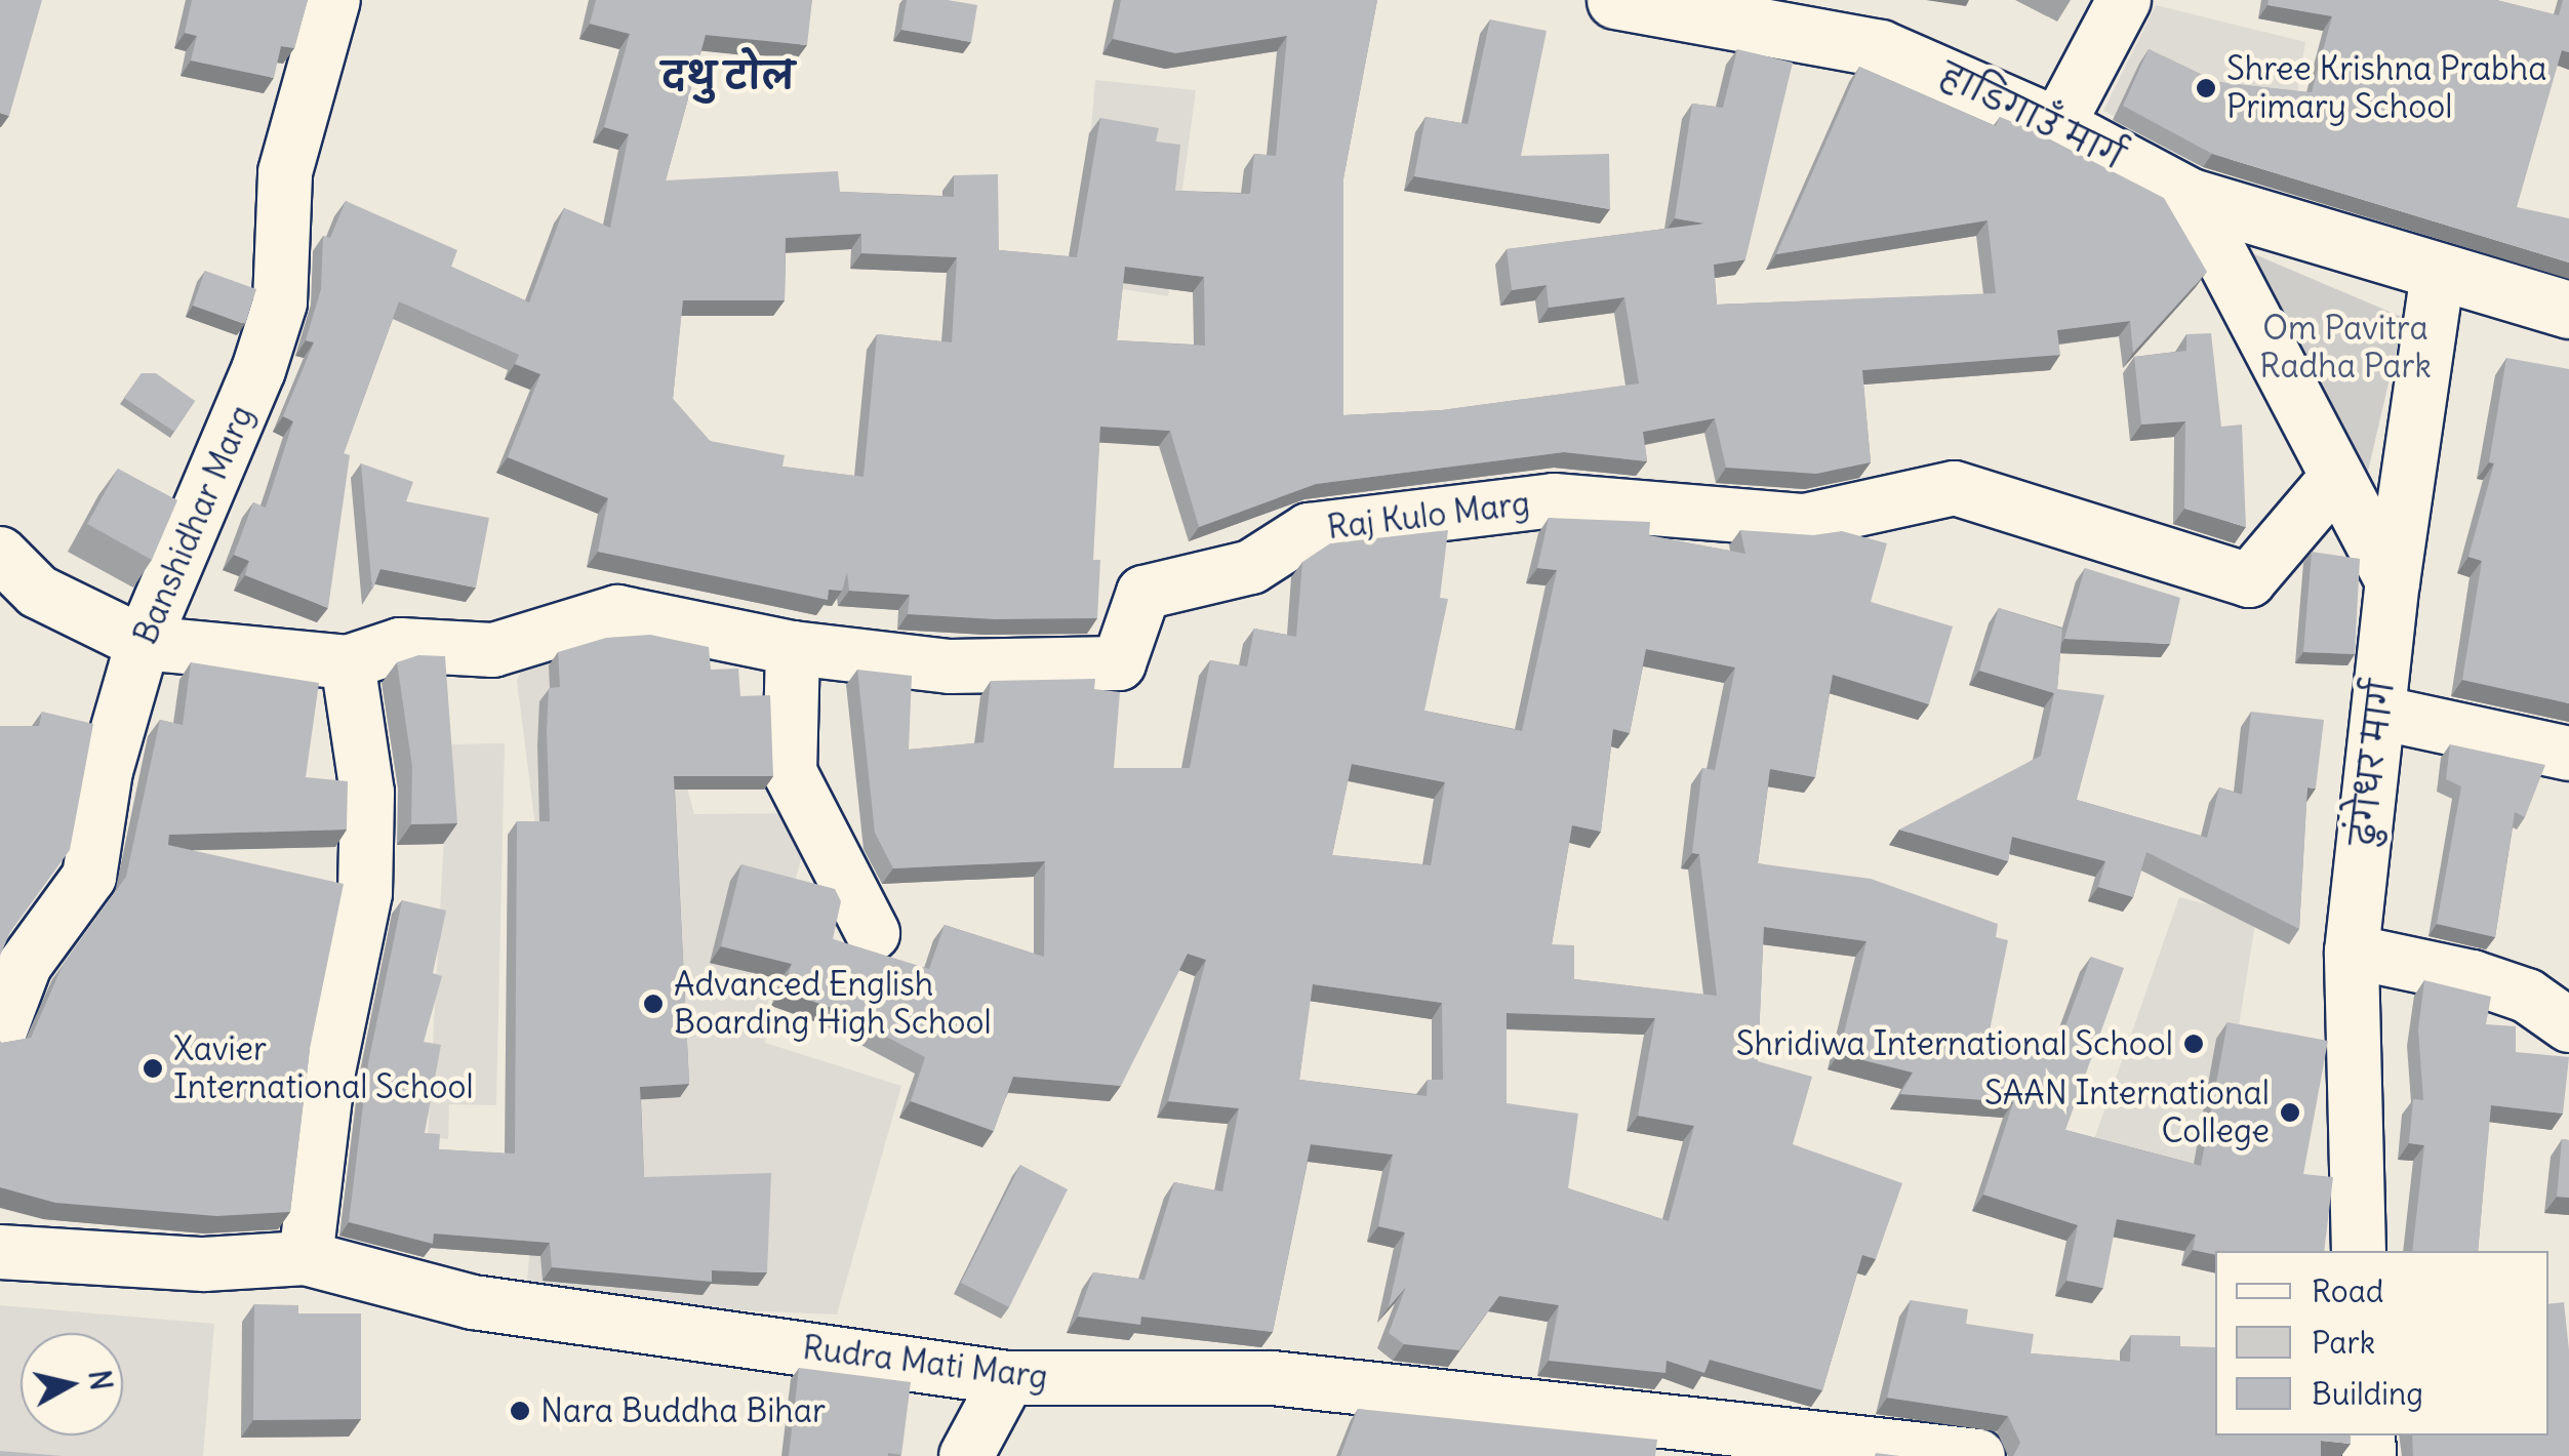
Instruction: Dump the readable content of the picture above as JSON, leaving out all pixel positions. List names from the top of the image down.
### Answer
{
  "streets": {
    "main road": ["हाडिगाउँ मार्ग"],
    "street": [
      "Raj Kulo Marg",
      "Banshidhar Marg",
      "ढुंगेधर मार्ग",
      "Rudra Mati Marg"
    ]
  },
  "crossings": [
    ["हाडिगाउँ मार्ग", "ढुंगेधर मार्ग"]
  ],
  "districts": ["दथु टोल"],
  "parks": ["Om Pavitra Radha Park"],
  "places": [
    "Shree Krishna Prabha Primary School",
    "Advanced English Boarding High School",
    "Shridiwa International School",
    "Xavier International School",
    "SAAN International College",
    "Nara Buddha Bihar"
  ],
  "legend": ["Road", "Park", "Building"],
  "north": "right"
}
